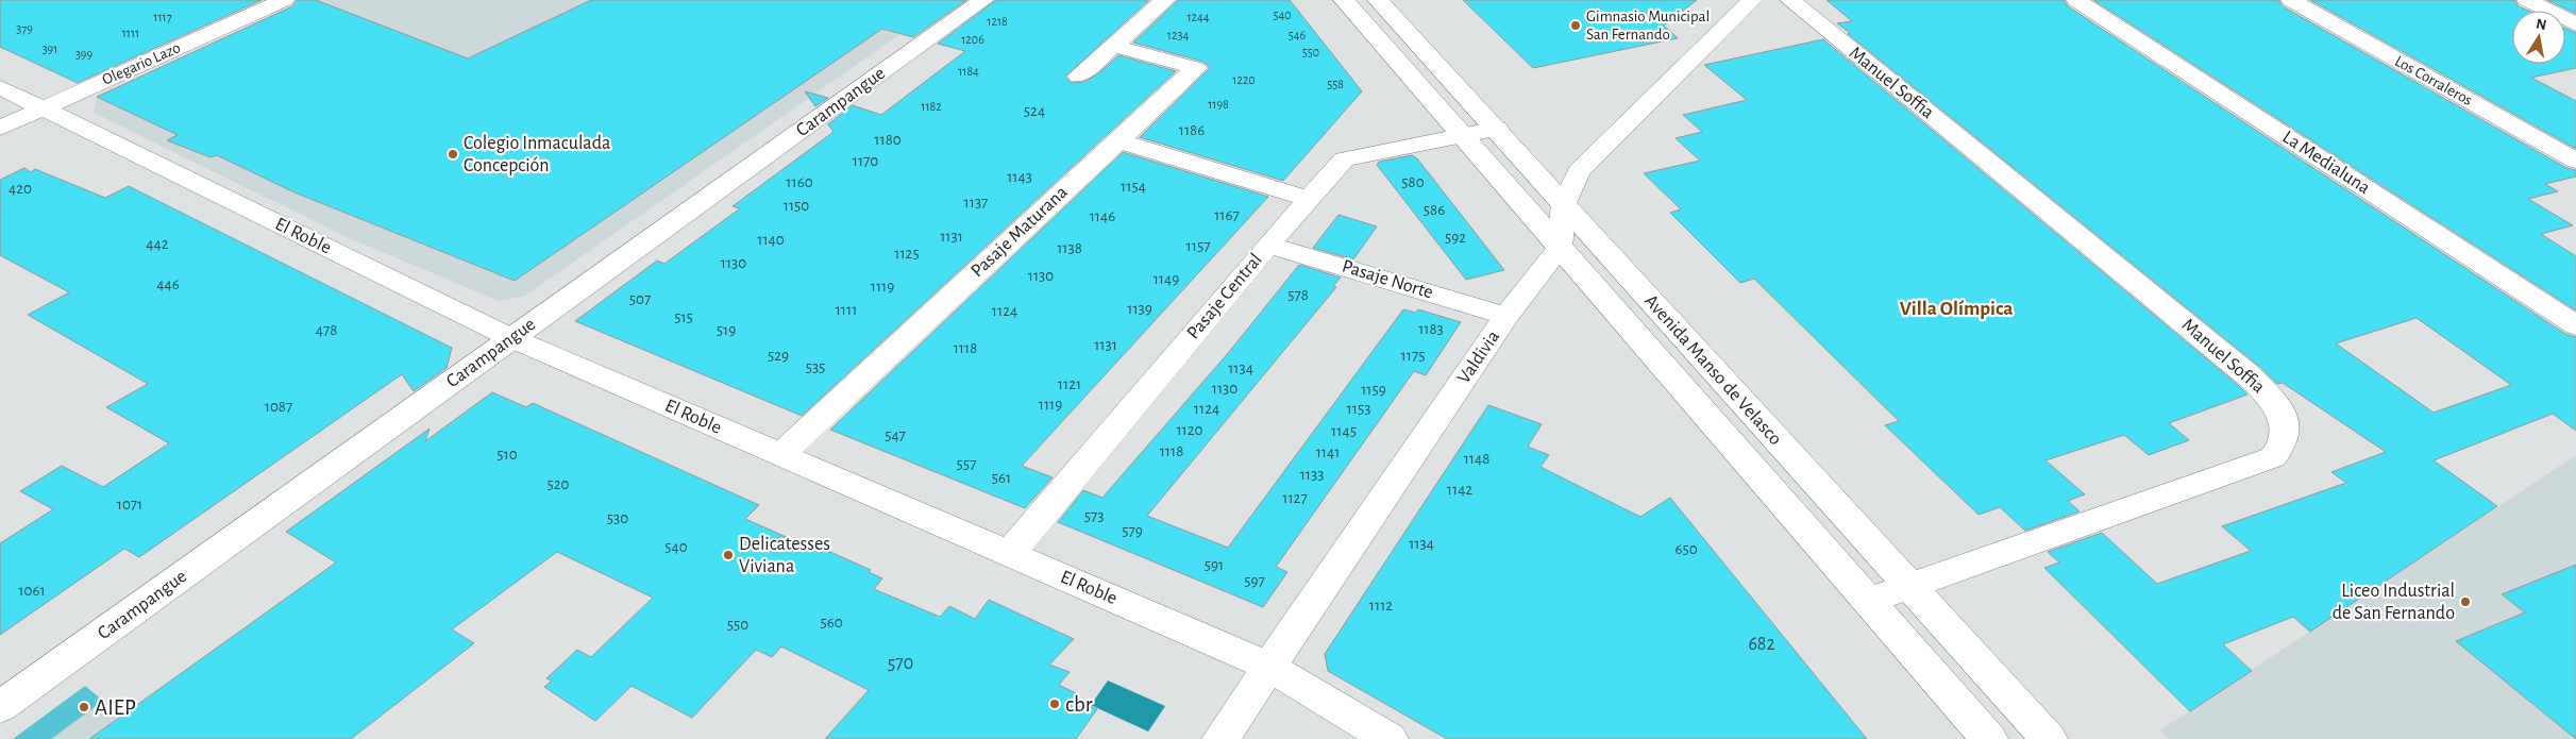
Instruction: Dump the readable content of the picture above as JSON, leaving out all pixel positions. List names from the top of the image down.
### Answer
{
  "streets": {
    "street": [
      "Olegario Lazo",
      "Los Corraleros",
      "Manuel Soffia",
      "Carampangue",
      "La Medialuna",
      "Pasaje Maturana",
      "El Roble",
      "Pasaje Norte",
      "Pasaje Central",
      "Valdivia",
      "Avenida Manso de Velasco"
    ]
  },
  "crossings": [
    ["Olegario Lazo", "El Roble"],
    ["Manuel Soffia", "Avenida Manso de Velasco"],
    ["Carampangue", "El Roble"],
    ["Pasaje Maturana", "El Roble"],
    ["El Roble", "Pasaje Central"],
    ["El Roble", "Valdivia"],
    ["Pasaje Norte", "Pasaje Central"],
    ["Pasaje Norte", "Valdivia"],
    ["Pasaje Central", "Avenida Manso de Velasco"],
    ["Valdivia", "Avenida Manso de Velasco"]
  ],
  "districts": ["Villa Olímpica"],
  "places": [
    "Gimnasio Municipal San Fernando",
    "Colegio Inmaculada Concepción",
    "Delicatesses Viviana",
    "Liceo Industrial de San Fernando",
    "cbr",
    "AIEP"
  ],
  "house_numbers": [
    "540",
    "1117",
    "1244",
    "1218",
    "379",
    "1111",
    "1234",
    "546",
    "1206",
    "391",
    "550",
    "399",
    "1184",
    "1220",
    "558",
    "1198",
    "1182",
    "524",
    "1186",
    "1180",
    "1170",
    "1143",
    "1160",
    "580",
    "1154",
    "420",
    "1137",
    "1150",
    "586",
    "1167",
    "1146",
    "1131",
    "592",
    "1140",
    "442",
    "1157",
    "1138",
    "1125",
    "1130",
    "1130",
    "1149",
    "446",
    "1119",
    "578",
    "507",
    "1139",
    "1111",
    "1124",
    "515",
    "1183",
    "478",
    "519",
    "1131",
    "1118",
    "529",
    "1175",
    "535",
    "1134",
    "1121",
    "1130",
    "1159",
    "1119",
    "1087",
    "1124",
    "1153",
    "1120",
    "1145",
    "547",
    "1118",
    "1141",
    "510",
    "1148",
    "557",
    "1133",
    "561",
    "520",
    "1142",
    "1127",
    "1071",
    "573",
    "530",
    "579",
    "1134",
    "540",
    "650",
    "591",
    "597",
    "1061",
    "1112",
    "560",
    "550",
    "682",
    "570"
  ],
  "north": "top"
}
